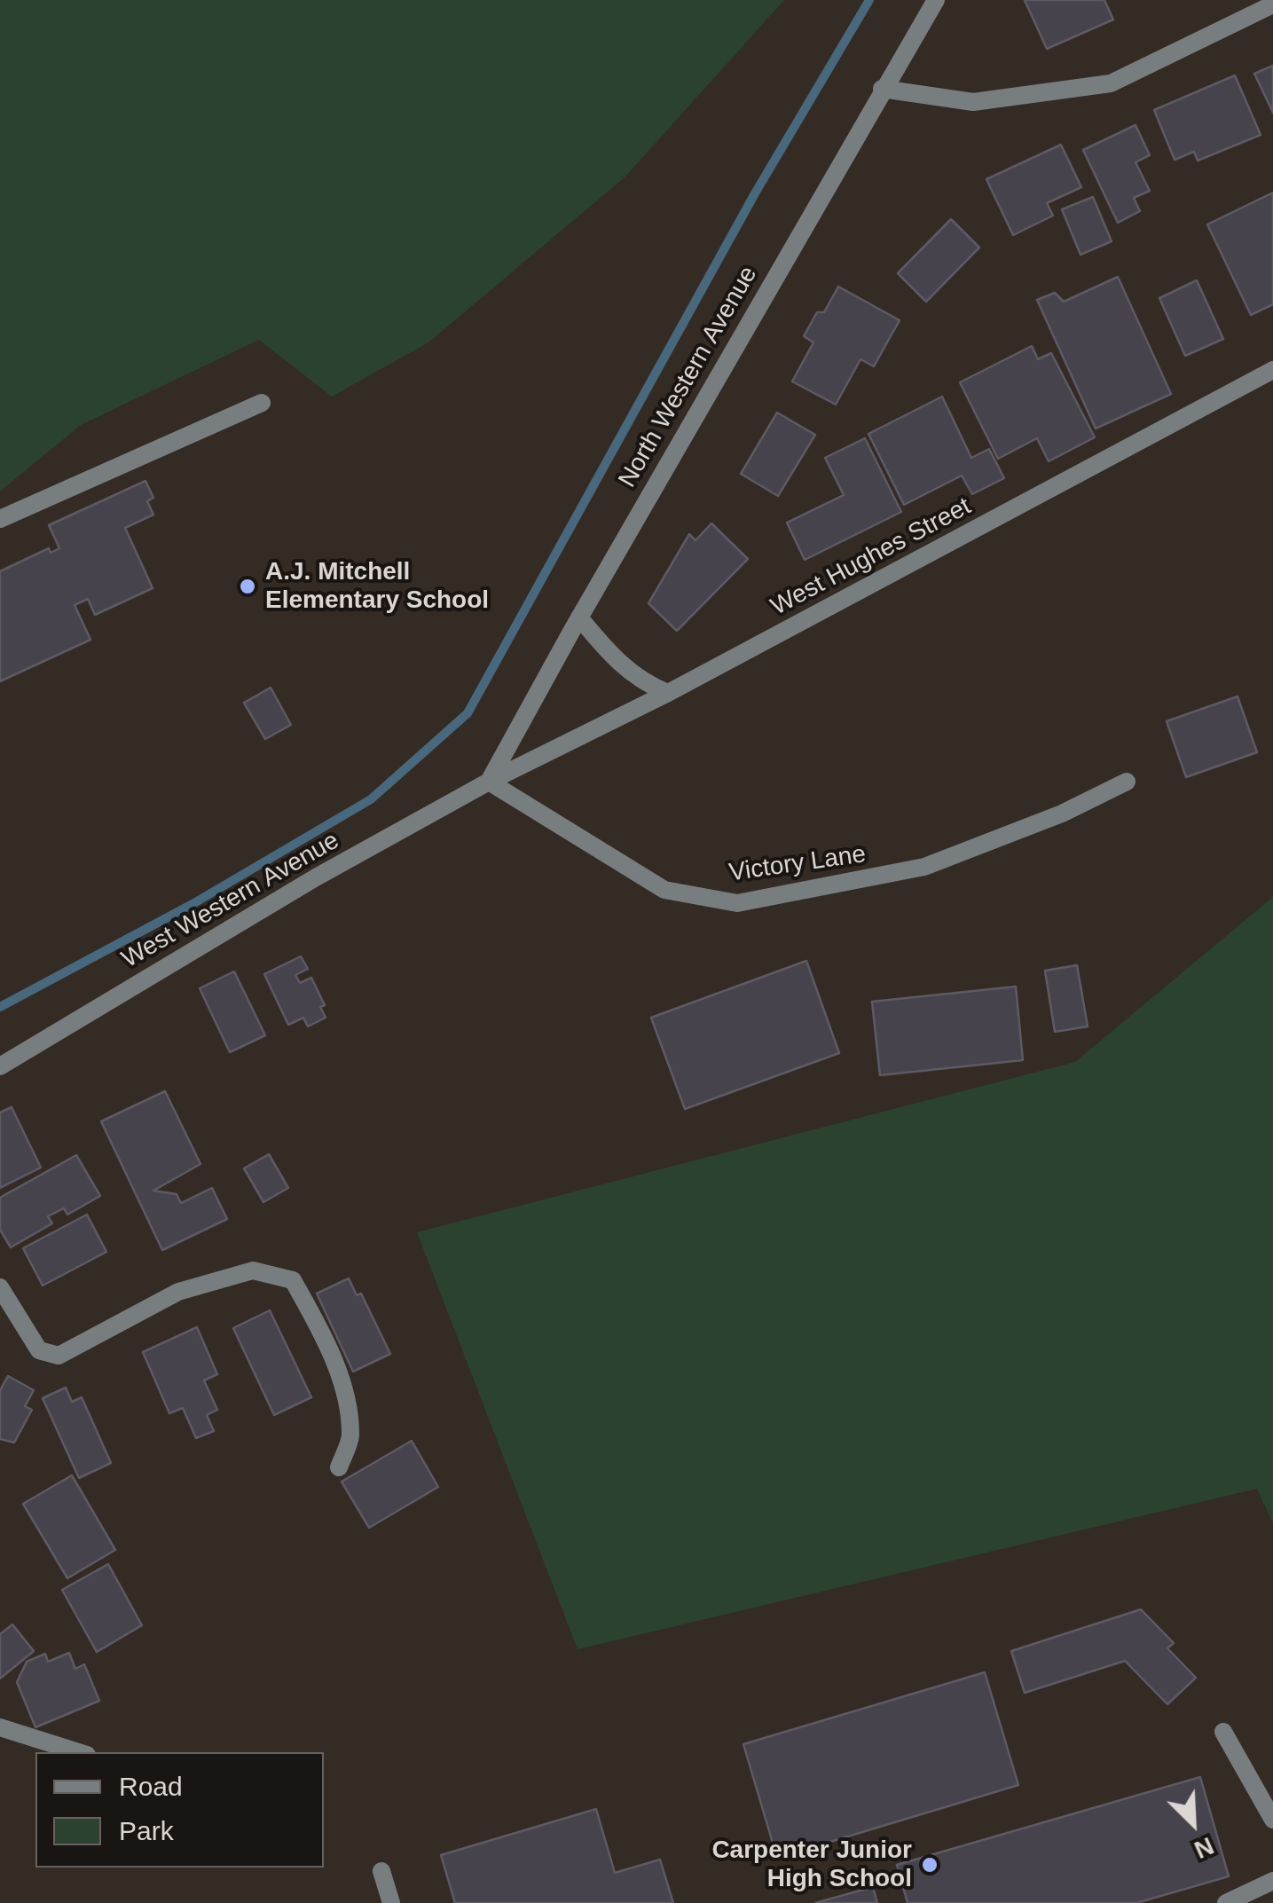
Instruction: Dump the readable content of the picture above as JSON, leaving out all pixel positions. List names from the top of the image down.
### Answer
{
  "streets": {
    "street": [
      "North Western Avenue",
      "West Hughes Street",
      "Victory Lane",
      "West Western Avenue"
    ]
  },
  "crossings": [
    ["North Western Avenue", "West Hughes Street"],
    ["North Western Avenue", "Victory Lane"],
    ["North Western Avenue", "West Western Avenue"],
    ["West Hughes Street", "Victory Lane"],
    ["West Hughes Street", "West Western Avenue"],
    ["Victory Lane", "West Western Avenue"]
  ],
  "places": ["A.J. Mitchell Elementary School", "Carpenter Junior High School"],
  "legend": ["Road", "Park"],
  "north": "bottom right"
}
